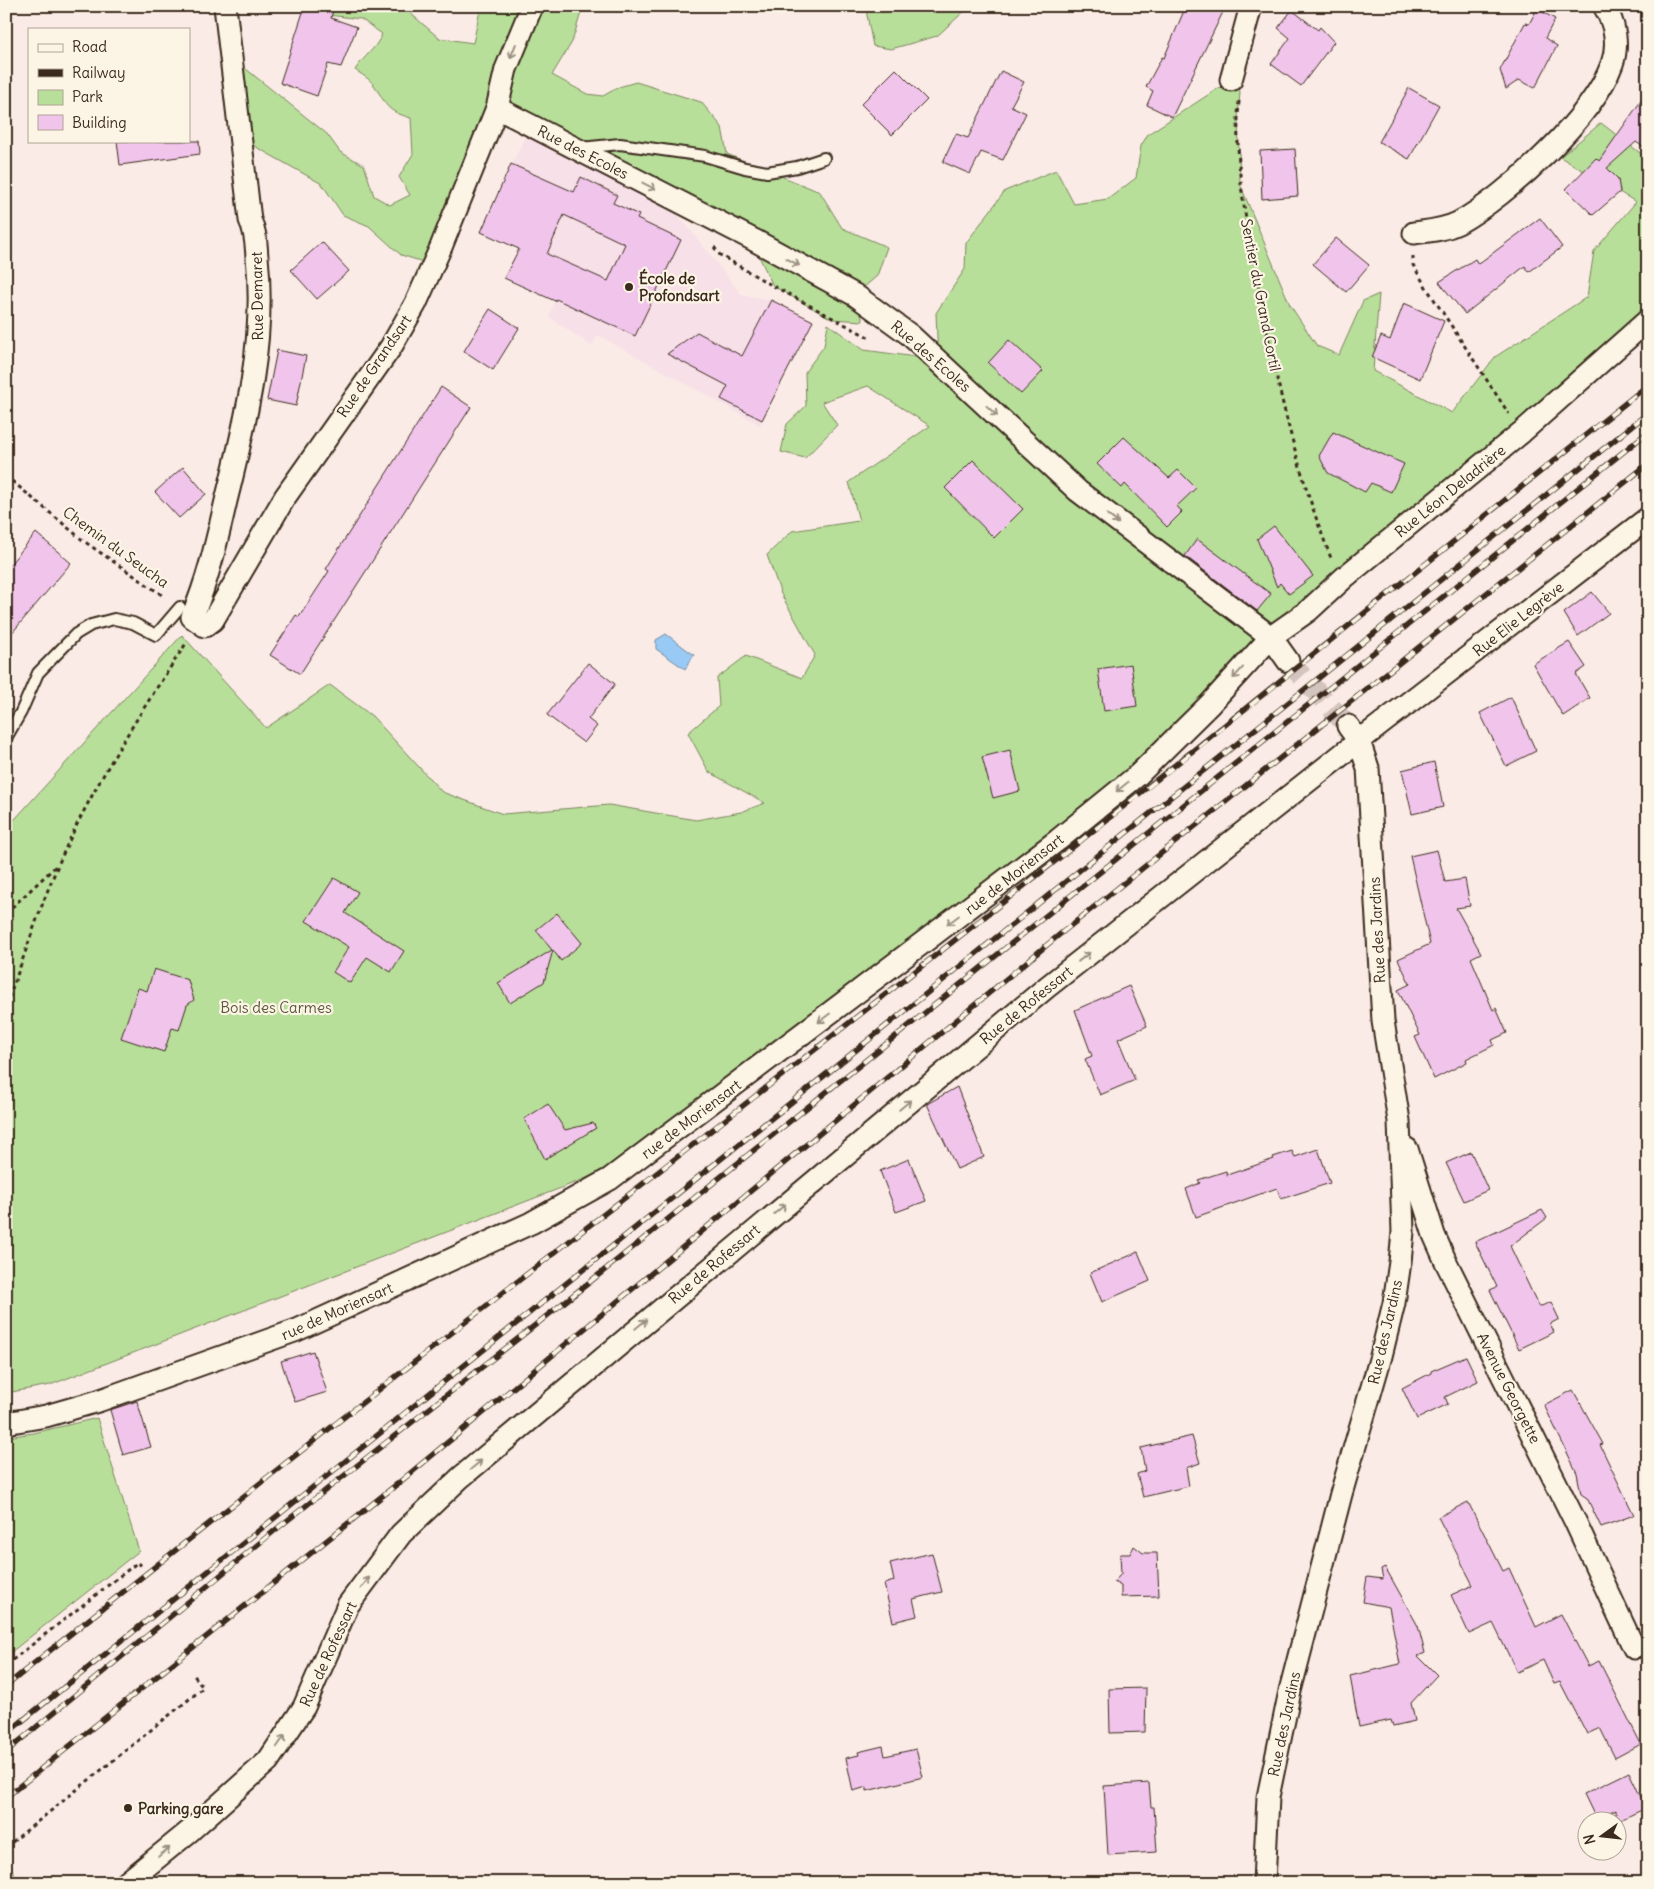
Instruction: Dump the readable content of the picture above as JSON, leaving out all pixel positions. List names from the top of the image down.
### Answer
{
  "streets": {
    "street": [
      "Rue des Ecoles",
      "Rue Demaret",
      "Rue de Grandsart",
      "Rue Léon Deladrière",
      "Rue Elie Legrève",
      "rue de Moriensart",
      "Rue des Jardins",
      "Rue de Rofessart",
      "Avenue Georgette"
    ],
    "path": ["Sentier du Grand Cortil", "Chemin du Seucha"]
  },
  "crossings": [
    ["Rue des Ecoles", "Rue de Grandsart"],
    ["Rue des Ecoles", "Rue Léon Deladrière"],
    ["Rue des Ecoles", "rue de Moriensart"],
    ["Sentier du Grand Cortil", "Rue Léon Deladrière"],
    ["Rue Demaret", "Rue de Grandsart"],
    ["Rue Demaret", "Chemin du Seucha"],
    ["Rue de Grandsart", "Chemin du Seucha"],
    ["Rue Léon Deladrière", "rue de Moriensart"],
    ["Rue Elie Legrève", "Rue de Rofessart"],
    ["Rue des Jardins", "Rue de Rofessart"],
    ["Rue des Jardins", "Avenue Georgette"]
  ],
  "one_way": ["Rue des Ecoles", "rue de Moriensart", "Rue de Rofessart"],
  "parks": ["Bois des Carmes"],
  "places": ["École de Profondsart", "Parking gare"],
  "legend": [
    "Road",
    "Railway",
    "Park",
    "Building"
  ],
  "north": "left"
}
